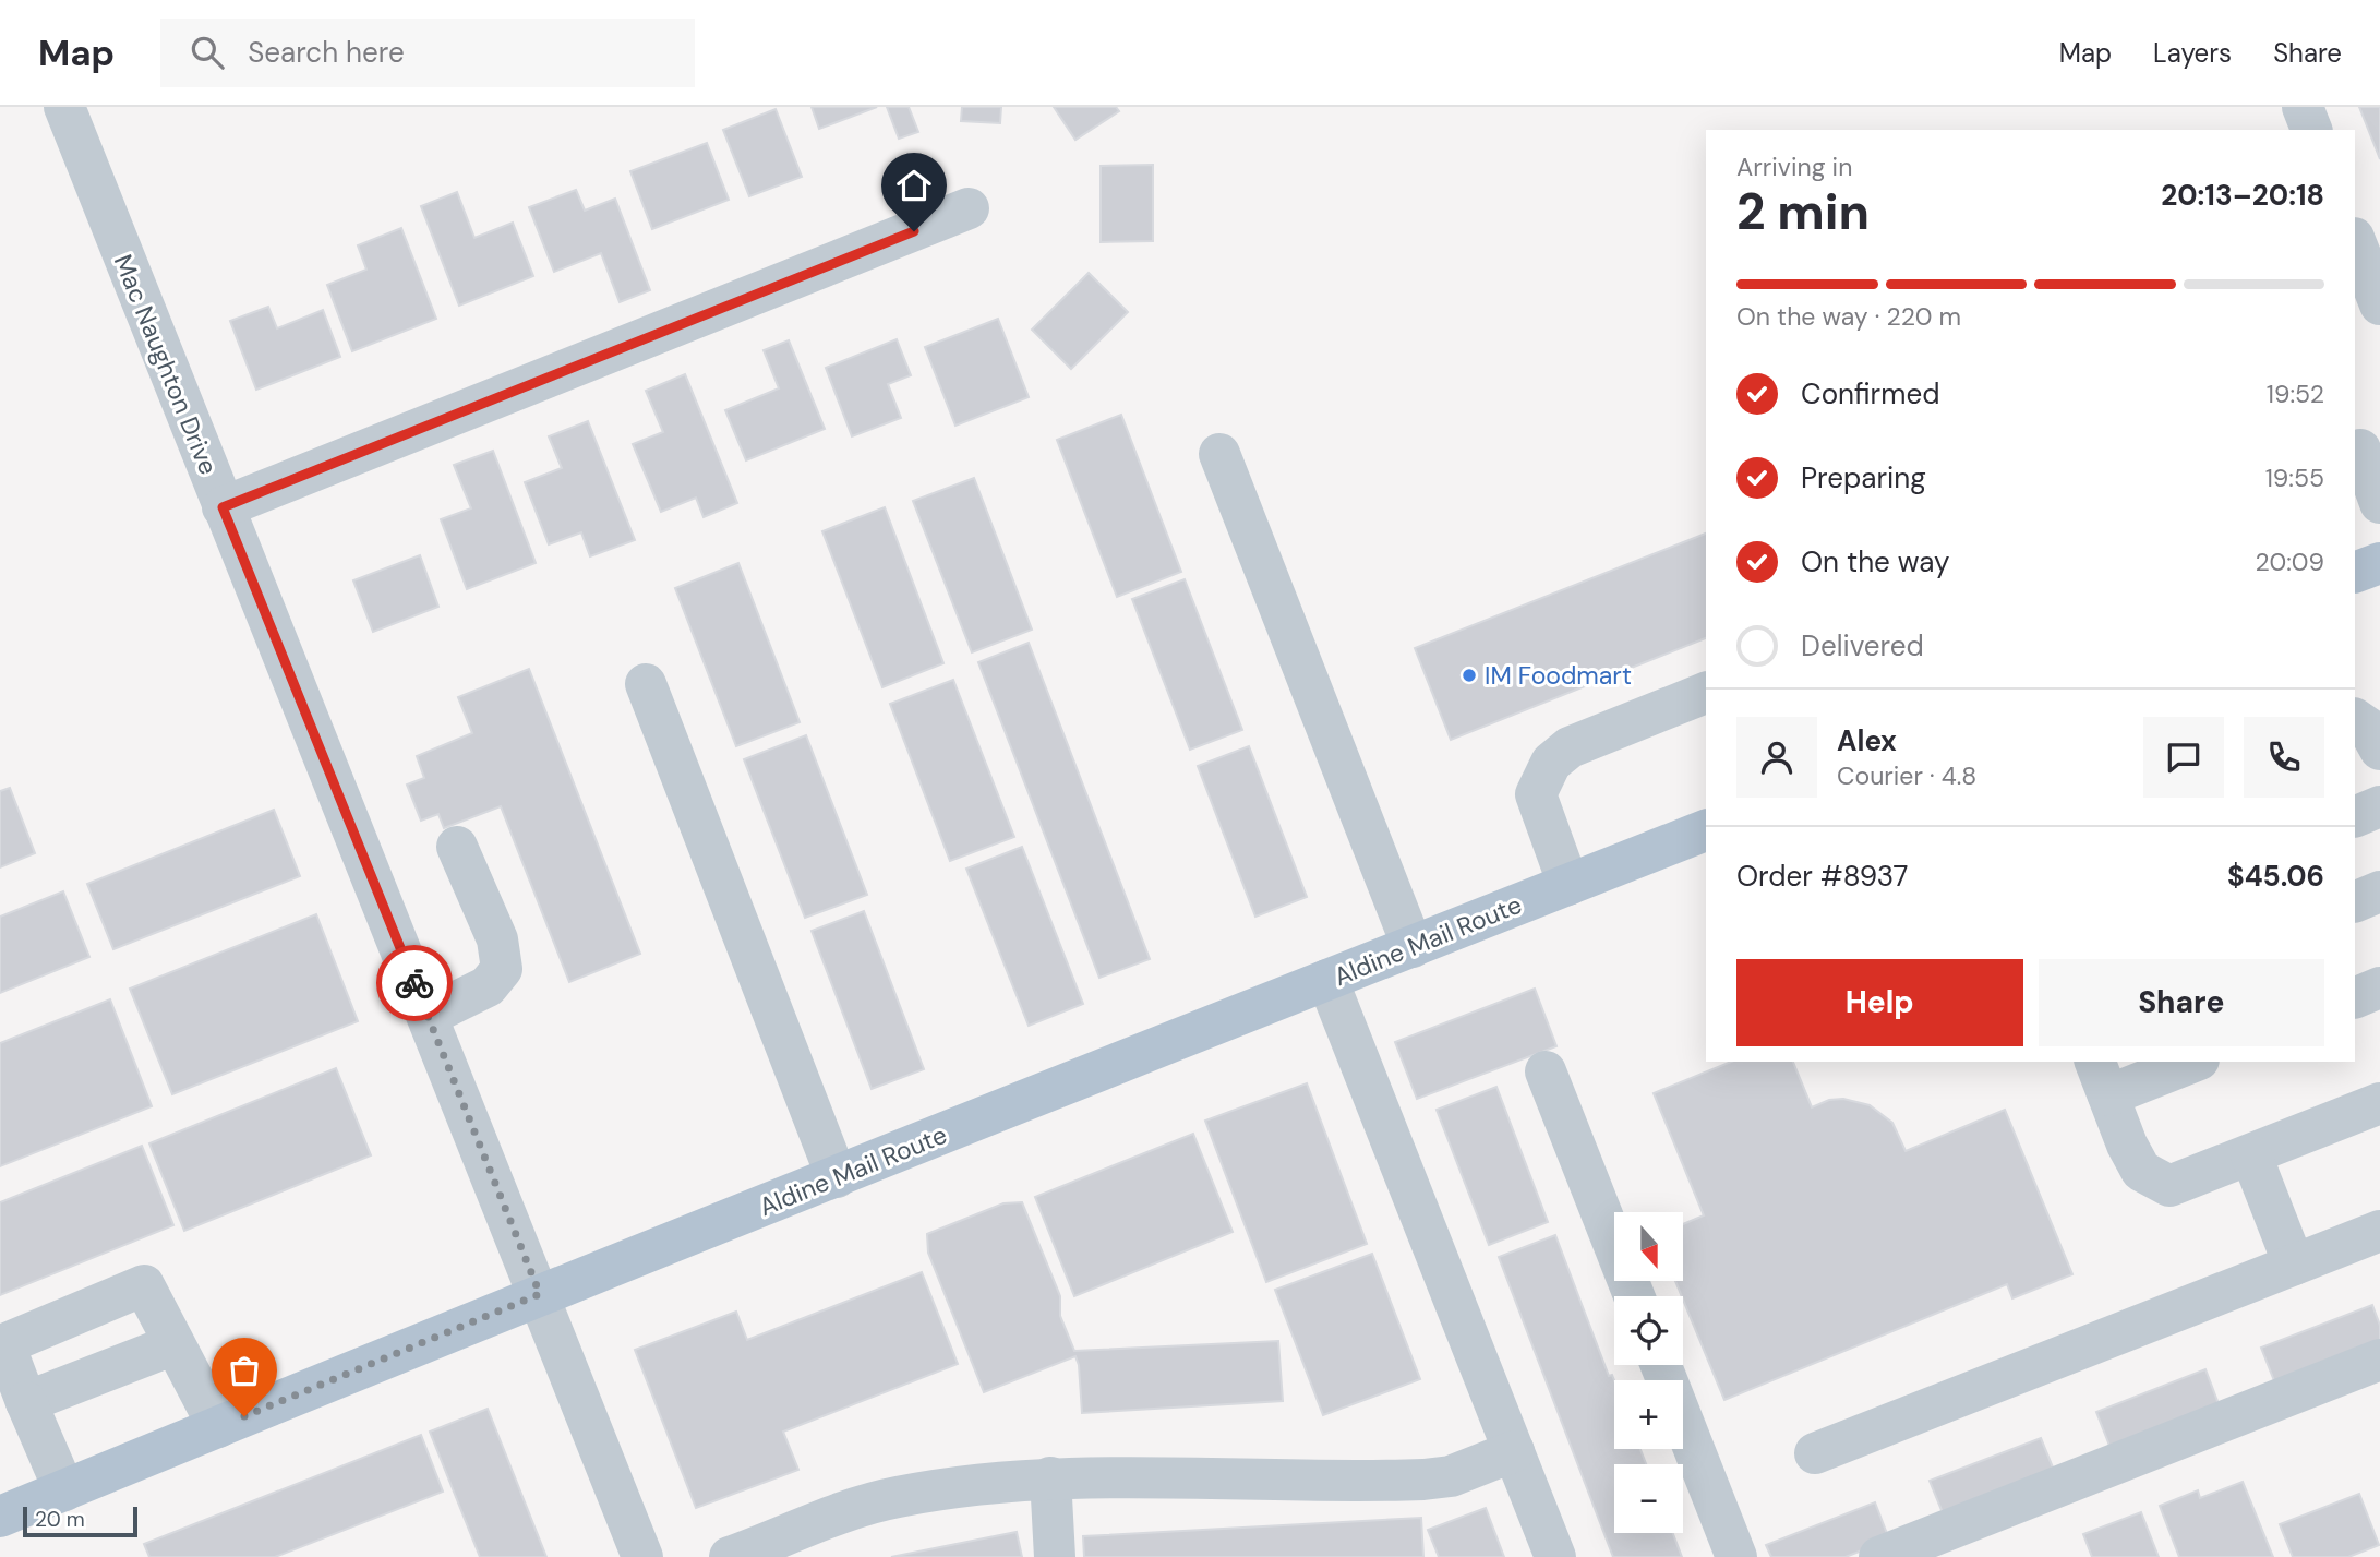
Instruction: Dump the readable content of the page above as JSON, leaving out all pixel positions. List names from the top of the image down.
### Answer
{
  "streets": {
    "main road": ["Aldine Mail Route"],
    "street": ["Mac Naughton Drive"]
  },
  "crossings": [
    ["Mac Naughton Drive", "Aldine Mail Route"]
  ],
  "places": ["IM Foodmart"],
  "scale_bar": "20 m",
  "north": "bottom",
  "page": {
    "header": "Map",
    "search": "Search here",
    "nav": ["Map", "Layers", "Share"],
    "heading": ["2 min", "Arriving in", "20:13–20:18"],
    "panel": [
      "Alex",
      "Courier · 4.8",
      "Order #8937",
      "$45.06"
    ],
    "bar": "On the way · 220 m",
    "list": [
      ["Confirmed", "19:52"],
      ["Preparing", "19:55"],
      ["On the way", "20:09"],
      "Delivered"
    ],
    "buttons": ["Help", "Share"],
    "map_buttons": ["+", "−"],
    "scale": "20 m"
  }
}
